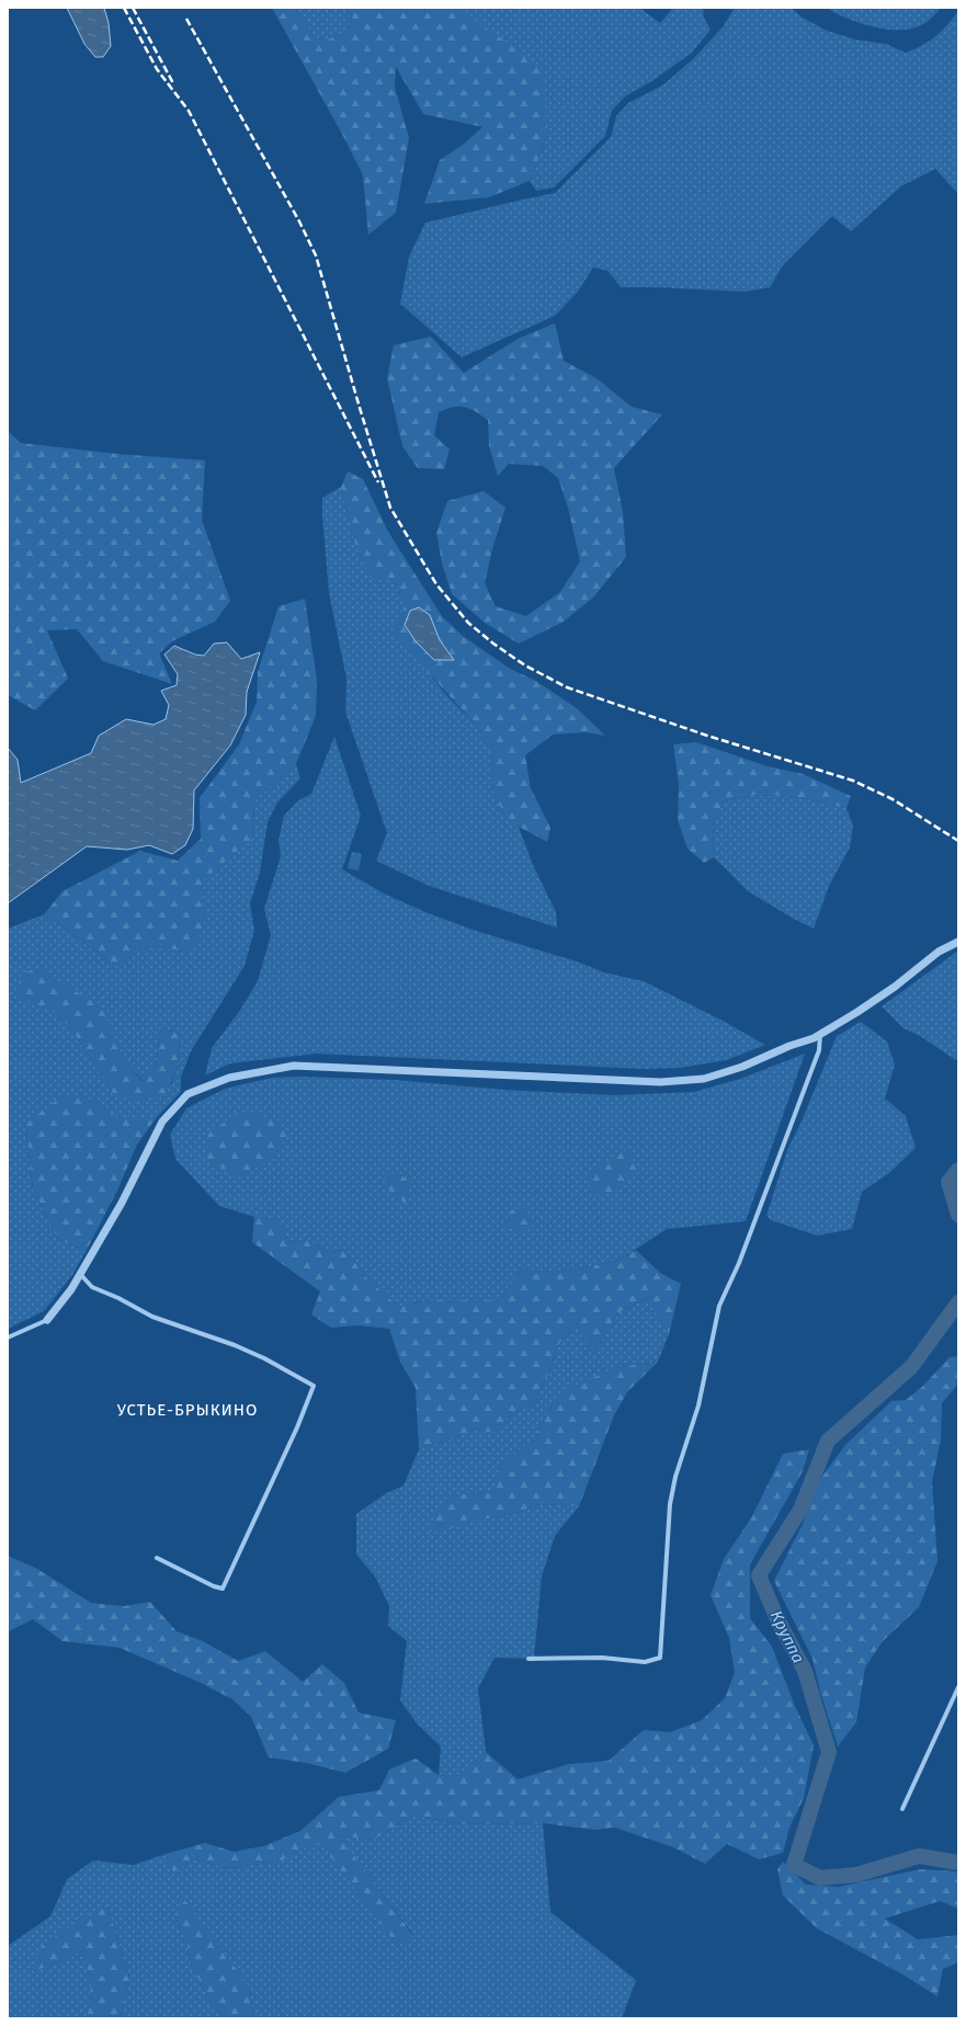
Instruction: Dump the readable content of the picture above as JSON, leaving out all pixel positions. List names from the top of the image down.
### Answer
{
  "districts": ["УСТЬЕ-БРЫКИНО"],
  "water": ["Круппа"]
}
